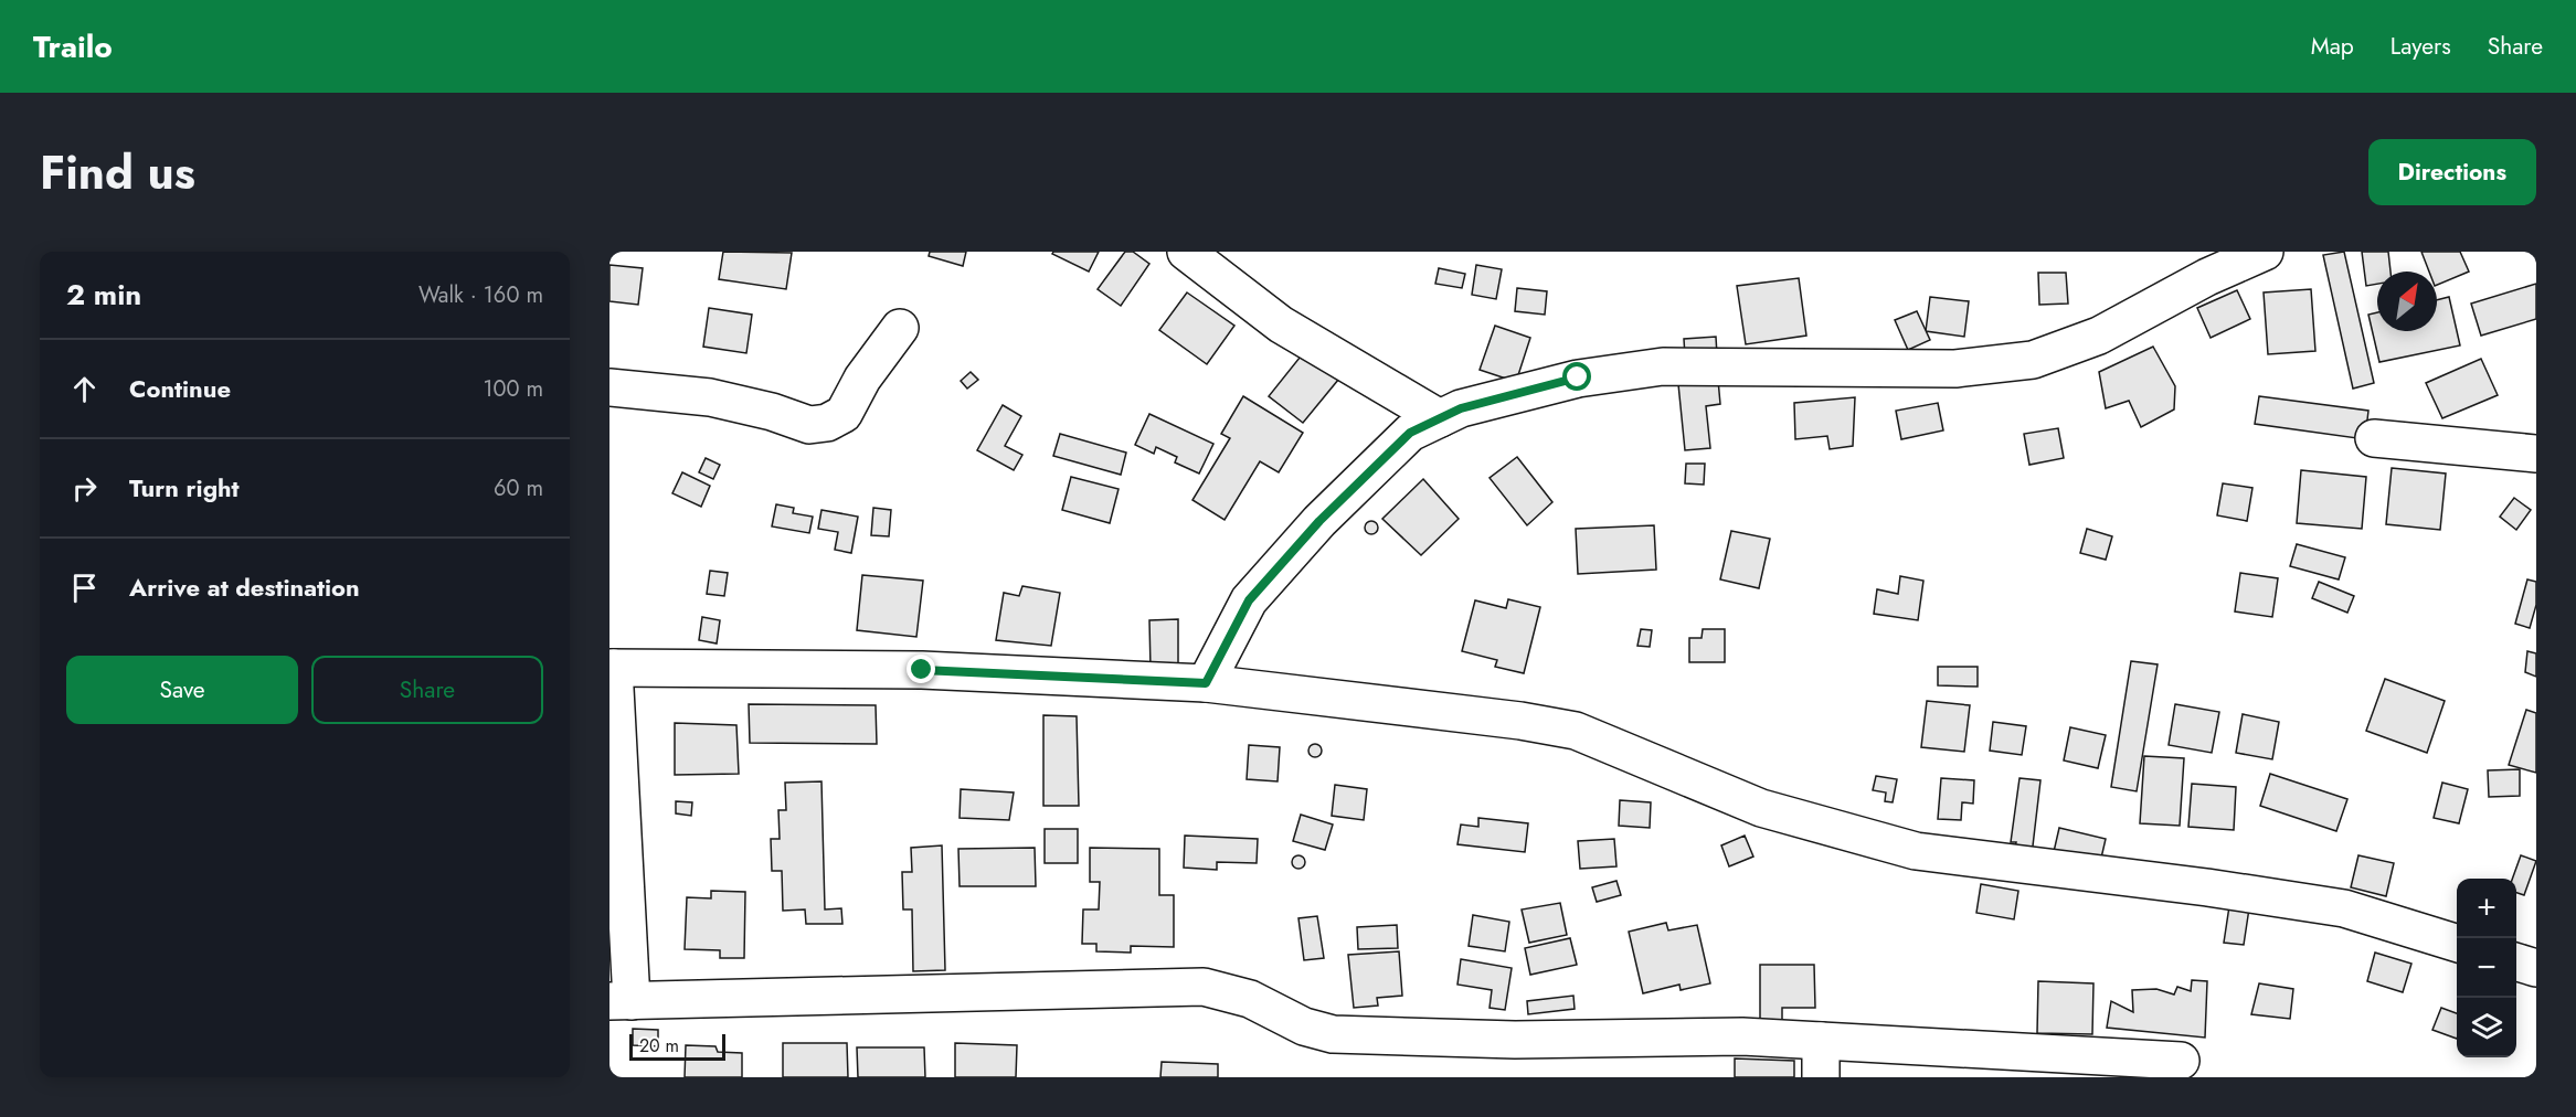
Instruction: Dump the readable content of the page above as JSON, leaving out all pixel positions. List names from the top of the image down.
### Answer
{
  "scale_bar": "20 m",
  "north": "top right",
  "page": {
    "header": "Trailo",
    "nav": ["Map", "Layers", "Share"],
    "title": "Find us",
    "buttons": [
      "Directions",
      ["Save", "Share"]
    ],
    "heading": ["2 min", "Walk · 160 m"],
    "list": [
      ["Continue", "100 m"],
      ["Turn right", "60 m"],
      "Arrive at destination"
    ],
    "map_buttons": ["+", "−"],
    "scale": "20 m"
  }
}
